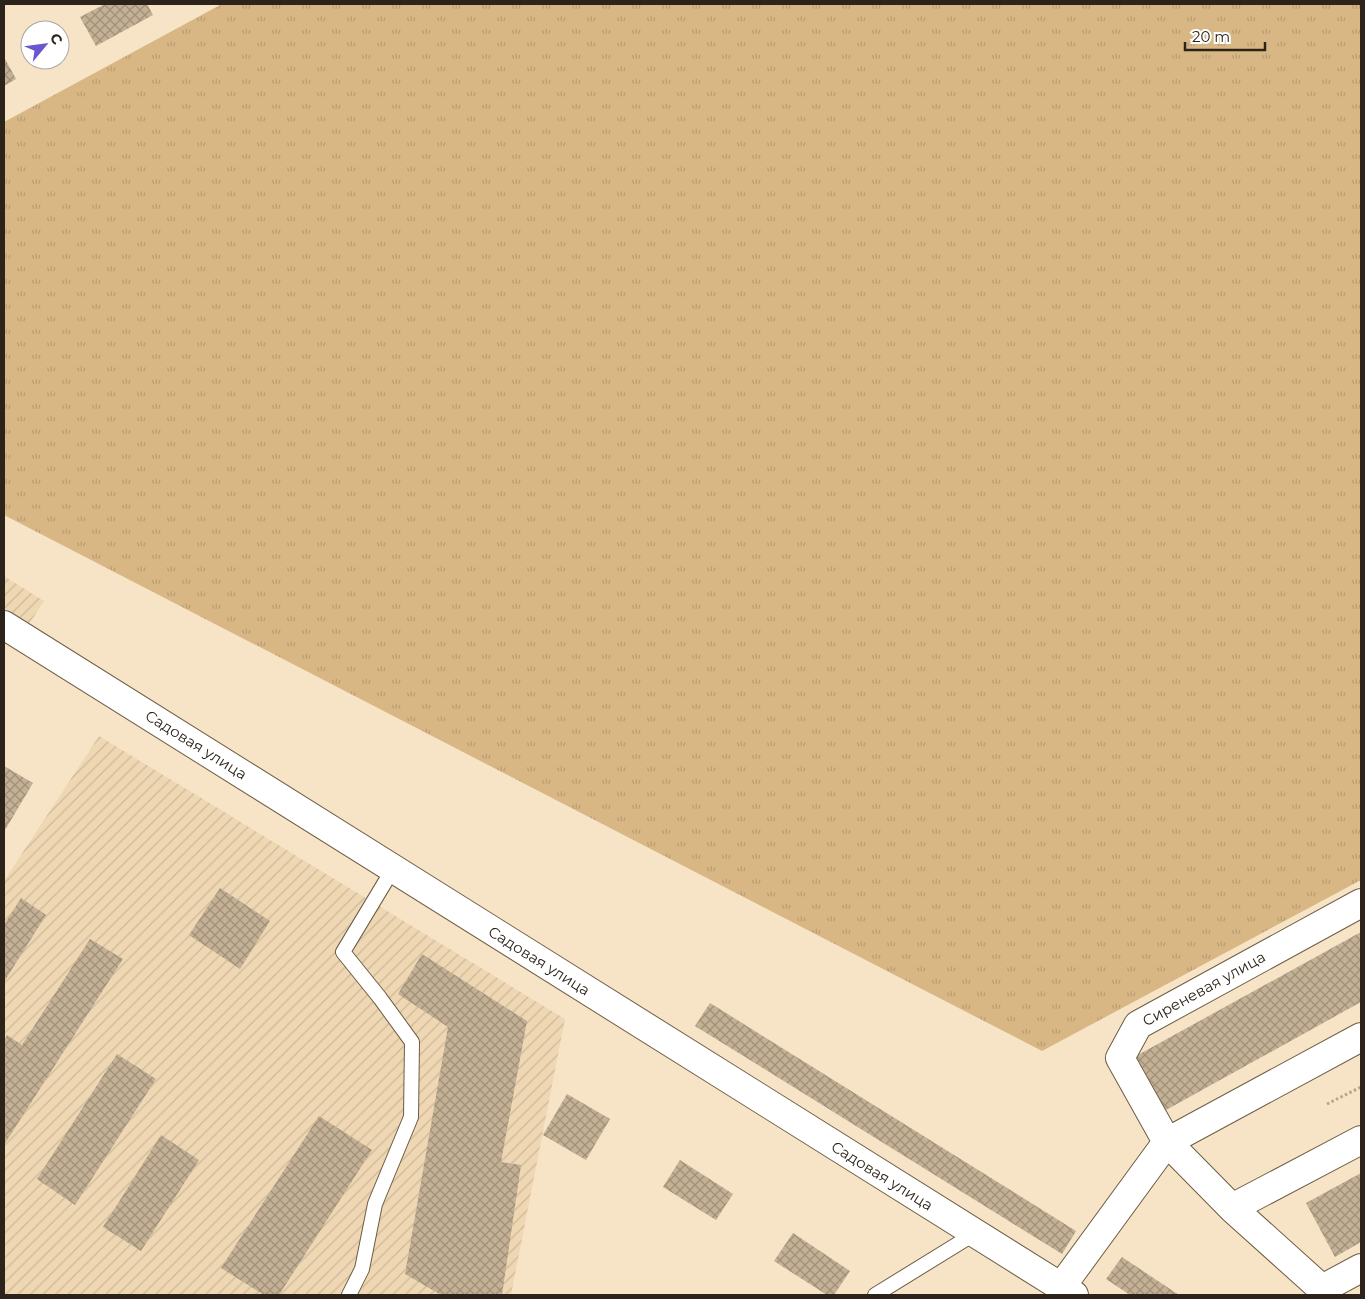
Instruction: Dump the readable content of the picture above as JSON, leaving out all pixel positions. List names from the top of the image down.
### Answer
{
  "streets": {
    "street": ["Садовая улица", "Сиреневая улица"]
  },
  "scale_bar": "20 m",
  "north": "top right"
}
